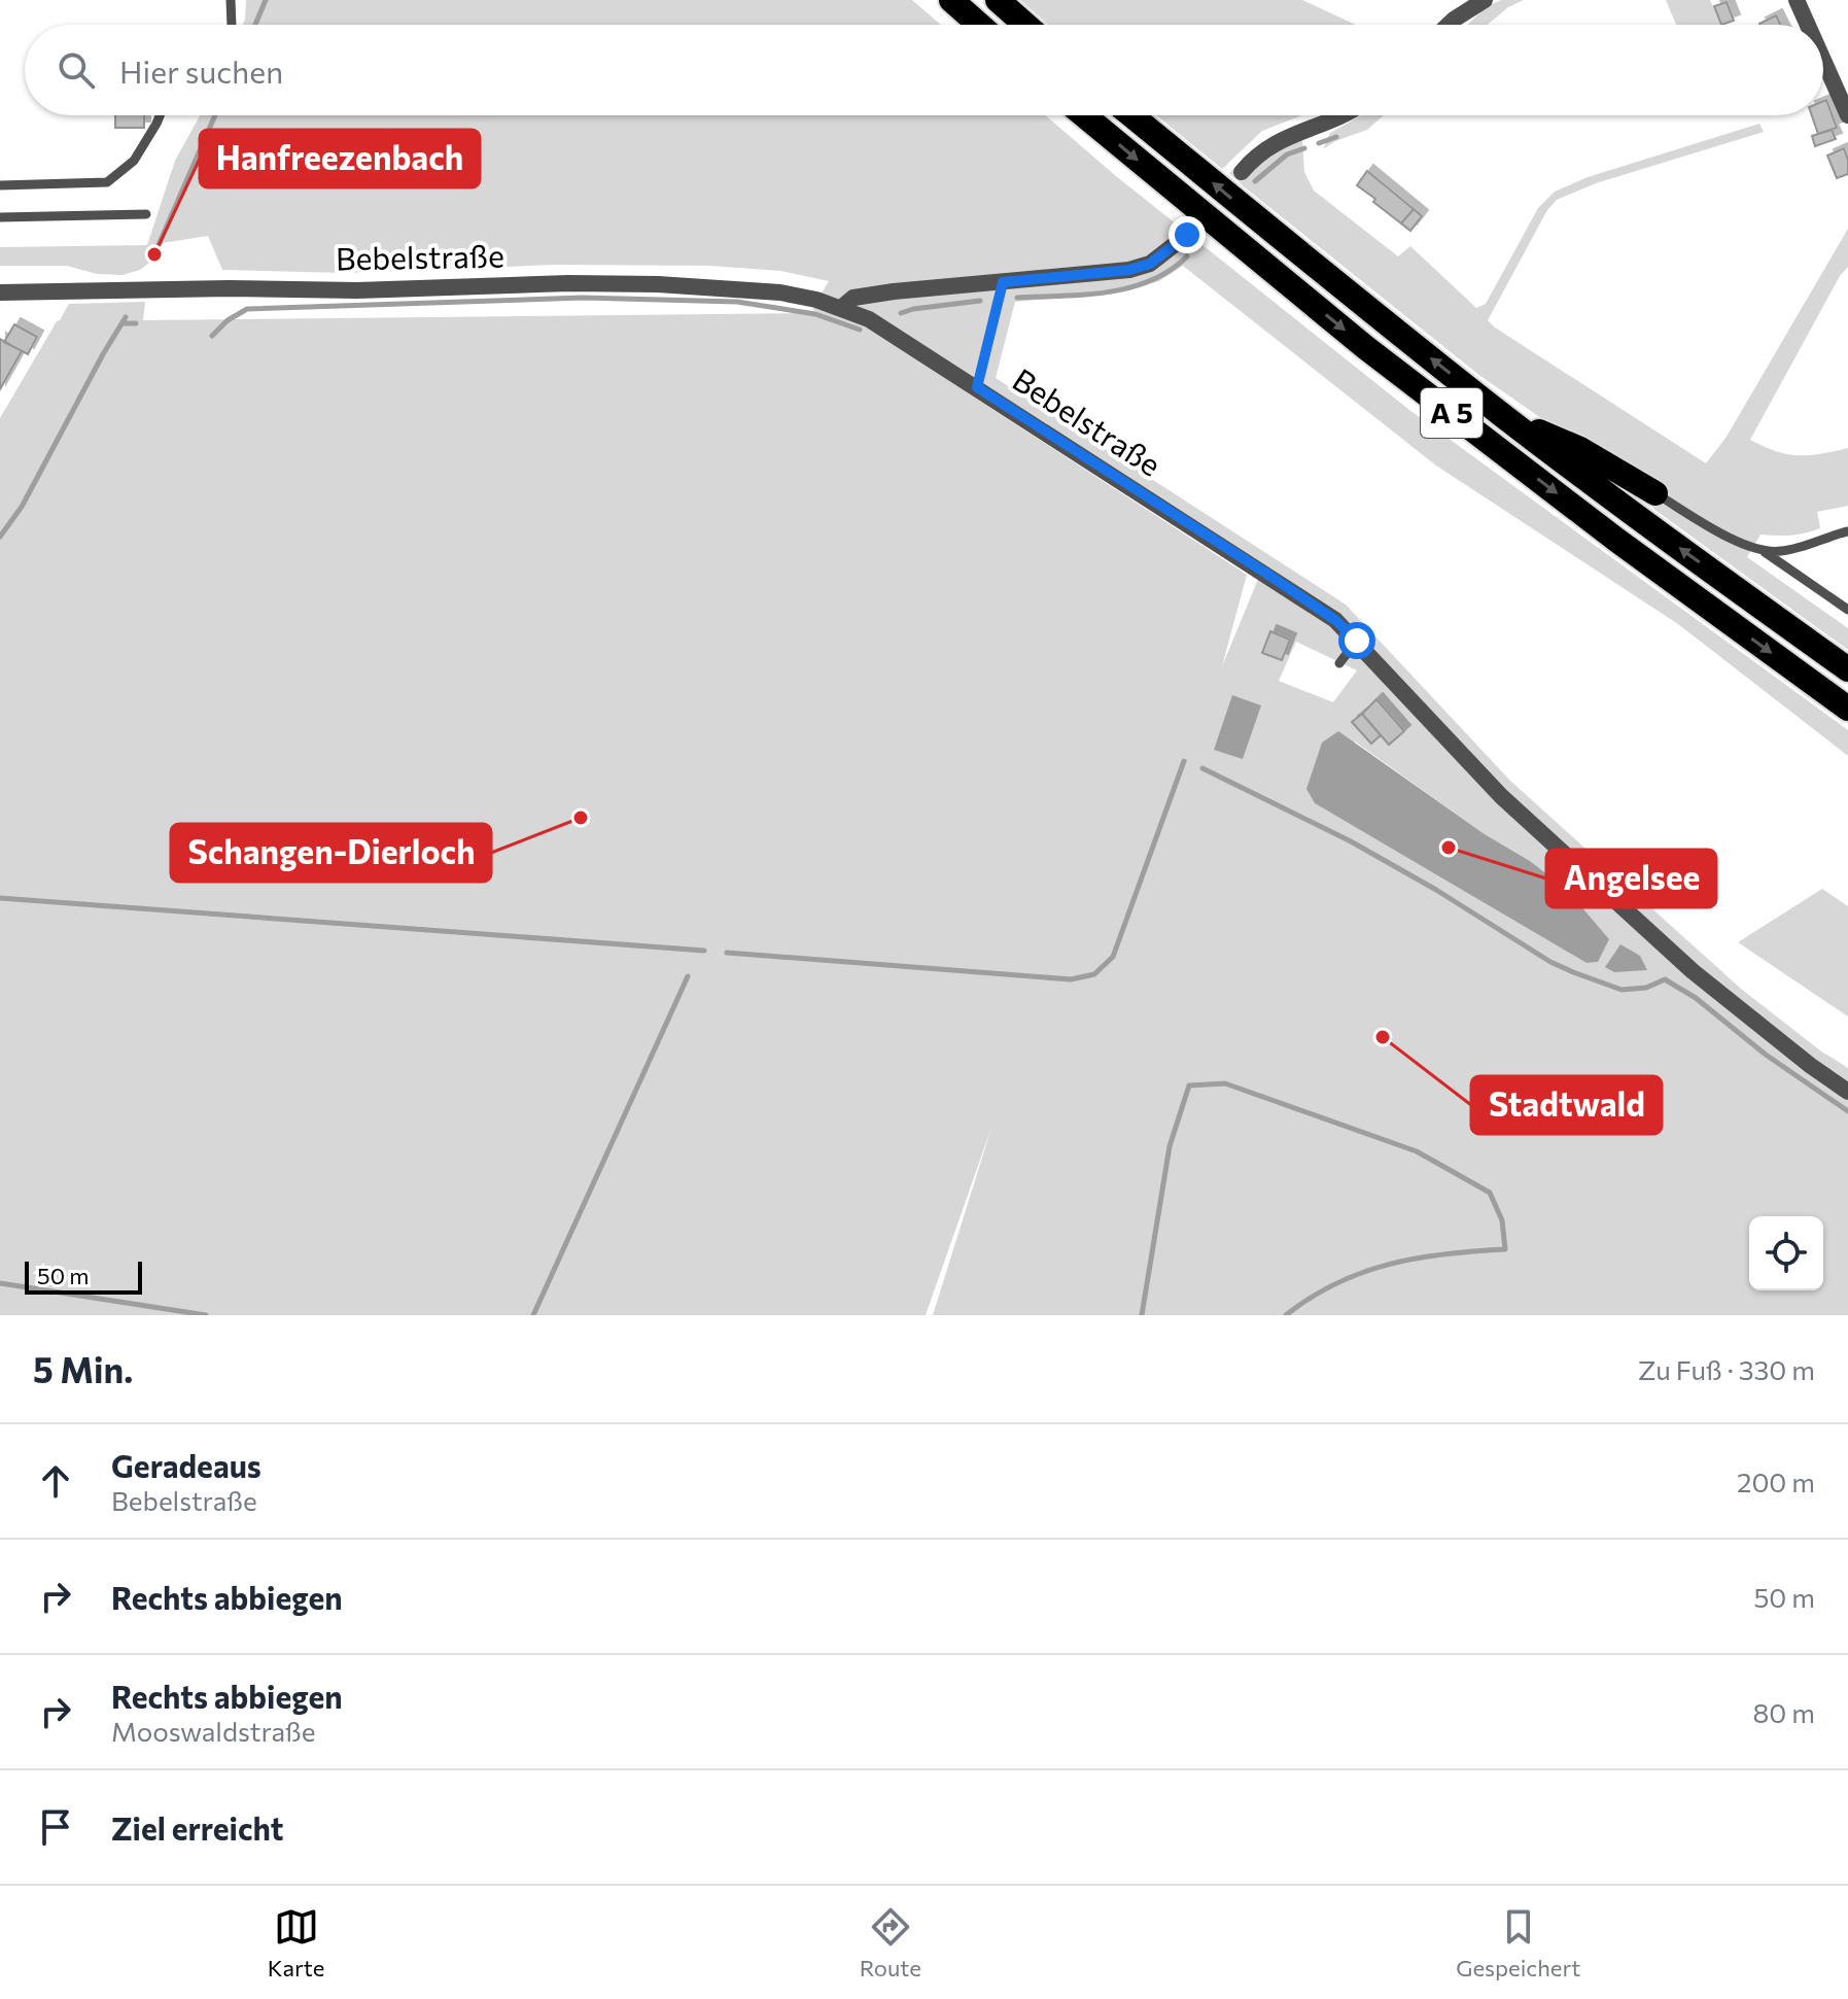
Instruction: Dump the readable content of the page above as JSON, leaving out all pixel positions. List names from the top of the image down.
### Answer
{
  "streets": {
    "highway": ["A 5"],
    "street": ["Bebelstraße"]
  },
  "places": [
    "Hanfreezenbach",
    "Schangen-Dierloch",
    "Angelsee",
    "Stadtwald"
  ],
  "scale_bar": "50 m",
  "page": {
    "search": "Hier suchen",
    "scale": "50 m",
    "heading": ["5 Min.", "Zu Fuß · 330 m"],
    "list": [
      ["Geradeaus", "Bebelstraße", "200 m"],
      ["Rechts abbiegen", "50 m"],
      ["Rechts abbiegen", "Mooswaldstraße", "80 m"],
      "Ziel erreicht"
    ],
    "nav": ["Karte", "Route", "Gespeichert"]
  }
}
